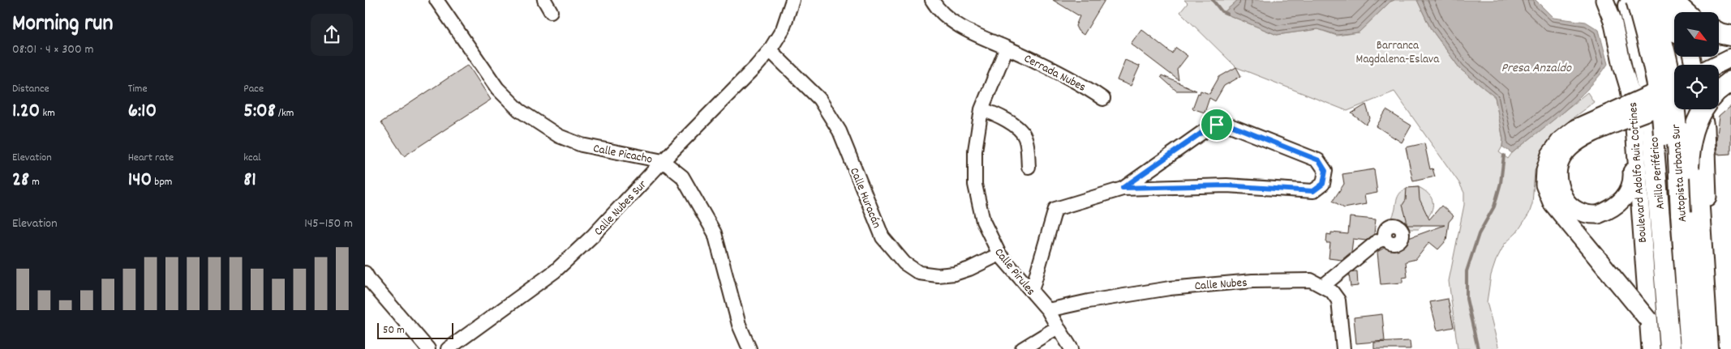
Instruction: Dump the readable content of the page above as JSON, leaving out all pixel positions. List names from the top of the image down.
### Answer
{
  "streets": {
    "highway": ["Anillo Periférico", "Autopista Urbana Sur"],
    "main road": ["Boulevard Adolfo Ruiz Cortines"],
    "street": [
      "Cerrada Nubes",
      "Calle Picacho",
      "Calle Huracán",
      "Calle Nubes Sur",
      "Calle Pirules",
      "Calle Nubes"
    ]
  },
  "crossings": [
    ["Cerrada Nubes", "Calle Pirules"],
    ["Calle Picacho", "Calle Nubes Sur"],
    ["Calle Huracán", "Calle Nubes Sur"],
    ["Calle Huracán", "Calle Pirules"],
    ["Calle Pirules", "Calle Nubes"]
  ],
  "water": ["Presa Anzaldo"],
  "parks": ["Barranca Magdalena-Eslava"],
  "scale_bar": "50 m",
  "north": "bottom right",
  "page": {
    "heading": ["Morning run", "08:01 · 4 × 300 m"],
    "stats": [
      ["Distance", "1.20 km"],
      ["Time", "6:10"],
      ["Pace", "5:08 /km"],
      ["Elevation", "28 m"],
      ["Heart rate", "140 bpm"],
      ["kcal", "81"]
    ],
    "chart": ["Elevation", "145–150 m"],
    "scale": "50 m"
  }
}
